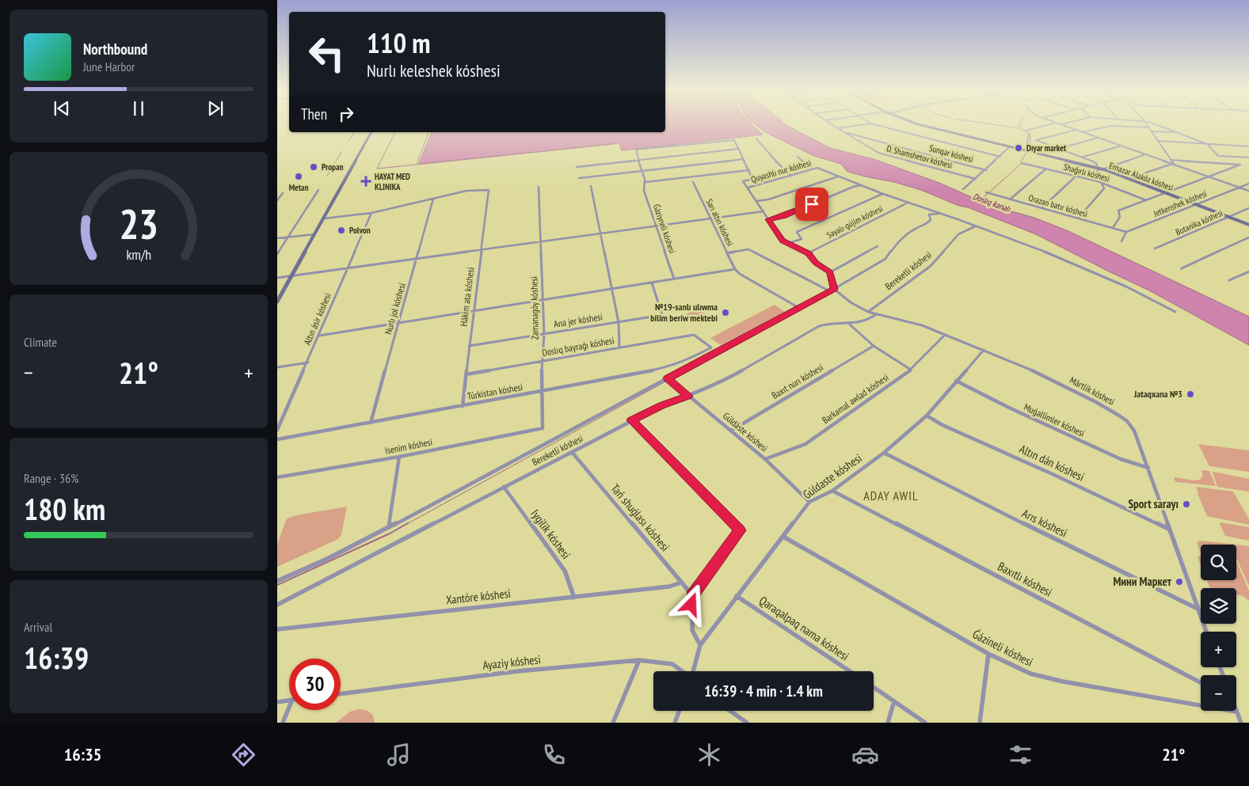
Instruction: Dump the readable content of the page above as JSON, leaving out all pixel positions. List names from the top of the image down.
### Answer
{
  "streets": {
    "main road": ["Ernazar Alakóz kóshesi"],
    "street": [
      "Sunqar kóshesi",
      "D. Shamshetov kóshesi",
      "Quyashlı nur kóshesi",
      "Shaǵırlı kóshesi",
      "Jetkenshek kóshesi",
      "Orazan batır kóshesi",
      "Sayalı-gújim kóshesi",
      "Sarı altın kóshesi",
      "Botanika kóshesi",
      "Ǵáziyneli kóshesi",
      "Bereketli kóshesi",
      "Hákim ata kóshesi",
      "Zamanagóy kóshesi",
      "Nurlı jol kóshesi",
      "Altın ásir kóshesi",
      "Ana jer kóshesi",
      "Doslıq bayraǵı kóshesi",
      "Baxıt nurı kóshesi",
      "Mártlik kóshesi",
      "Túrkistan kóshesi",
      "Barkamal awlad kóshesi",
      "Muǵallimler kóshesi",
      "Gúldáste kóshesi",
      "Isenim kóshesi",
      "Altın dán kóshesi",
      "Gúldaste kóshesi",
      "Tań shuǵlası kóshesi",
      "Arıs kóshesi",
      "Iygilik kóshesi",
      "Baxıtlı kóshesi",
      "Xantóre kóshesi",
      "Qaraqalpaq nama kóshesi",
      "Ǵázineli kóshesi",
      "Ayaziy kóshesi"
    ]
  },
  "crossings": [
    ["Sunqar kóshesi", "D. Shamshetov kóshesi"],
    ["Ernazar Alakóz kóshesi", "Jetkenshek kóshesi"],
    ["Ernazar Alakóz kóshesi", "Botanika kóshesi"],
    ["Jetkenshek kóshesi", "Orazan batır kóshesi"],
    ["Bereketli kóshesi", "Mártlik kóshesi"],
    ["Bereketli kóshesi", "Gúldáste kóshesi"],
    ["Bereketli kóshesi", "Tań shuǵlası kóshesi"],
    ["Bereketli kóshesi", "Iygilik kóshesi"],
    ["Hákim ata kóshesi", "Ana jer kóshesi"],
    ["Hákim ata kóshesi", "Doslıq bayraǵı kóshesi"],
    ["Hákim ata kóshesi", "Túrkistan kóshesi"],
    ["Zamanagóy kóshesi", "Ana jer kóshesi"],
    ["Zamanagóy kóshesi", "Doslıq bayraǵı kóshesi"],
    ["Zamanagóy kóshesi", "Túrkistan kóshesi"],
    ["Zamanagóy kóshesi", "Isenim kóshesi"],
    ["Nurlı jol kóshesi", "Túrkistan kóshesi"],
    ["Ana jer kóshesi", "Doslıq bayraǵı kóshesi"],
    ["Doslıq bayraǵı kóshesi", "Túrkistan kóshesi"],
    ["Baxıt nurı kóshesi", "Gúldáste kóshesi"],
    ["Mártlik kóshesi", "Barkamal awlad kóshesi"],
    ["Mártlik kóshesi", "Muǵallimler kóshesi"],
    ["Mártlik kóshesi", "Altın dán kóshesi"],
    ["Mártlik kóshesi", "Gúldaste kóshesi"],
    ["Mártlik kóshesi", "Arıs kóshesi"],
    ["Barkamal awlad kóshesi", "Gúldáste kóshesi"],
    ["Muǵallimler kóshesi", "Gúldaste kóshesi"],
    ["Gúldáste kóshesi", "Gúldaste kóshesi"],
    ["Altın dán kóshesi", "Gúldaste kóshesi"],
    ["Gúldaste kóshesi", "Arıs kóshesi"],
    ["Gúldaste kóshesi", "Baxıtlı kóshesi"],
    ["Gúldaste kóshesi", "Qaraqalpaq nama kóshesi"],
    ["Gúldaste kóshesi", "Ǵázineli kóshesi"],
    ["Tań shuǵlası kóshesi", "Xantóre kóshesi"],
    ["Iygilik kóshesi", "Xantóre kóshesi"]
  ],
  "districts": ["ADAY AWIL"],
  "water": ["Doslıq kanalı"],
  "places": {
    "other": [
      "Dıyar market",
      "Propan",
      "Metan",
      "Polvon",
      "№19-sanlı ulıwma bilim beriw mektebi",
      "Jataqxana №3",
      "Sport sarayı",
      "Мини Маркет"
    ],
    "health": ["HAYAT MED KLINIKA"]
  },
  "page": {
    "turn": ["110 m", "Nurlı keleshek kóshesi"],
    "song": ["Northbound", "June Harbor"],
    "then": "Then",
    "tile": [
      "Climate",
      ["Range · 36%", "180 km"],
      ["Arrival", "16:39"]
    ],
    "heat": ["−", "21°", "+"],
    "map_buttons": ["+", "−"],
    "limit": "30",
    "trip": "16:39 · 4 min · 1.4 km",
    "tabs": ["16:35", "21°"],
    "gauge": ["23", "km/h"]
  }
}
